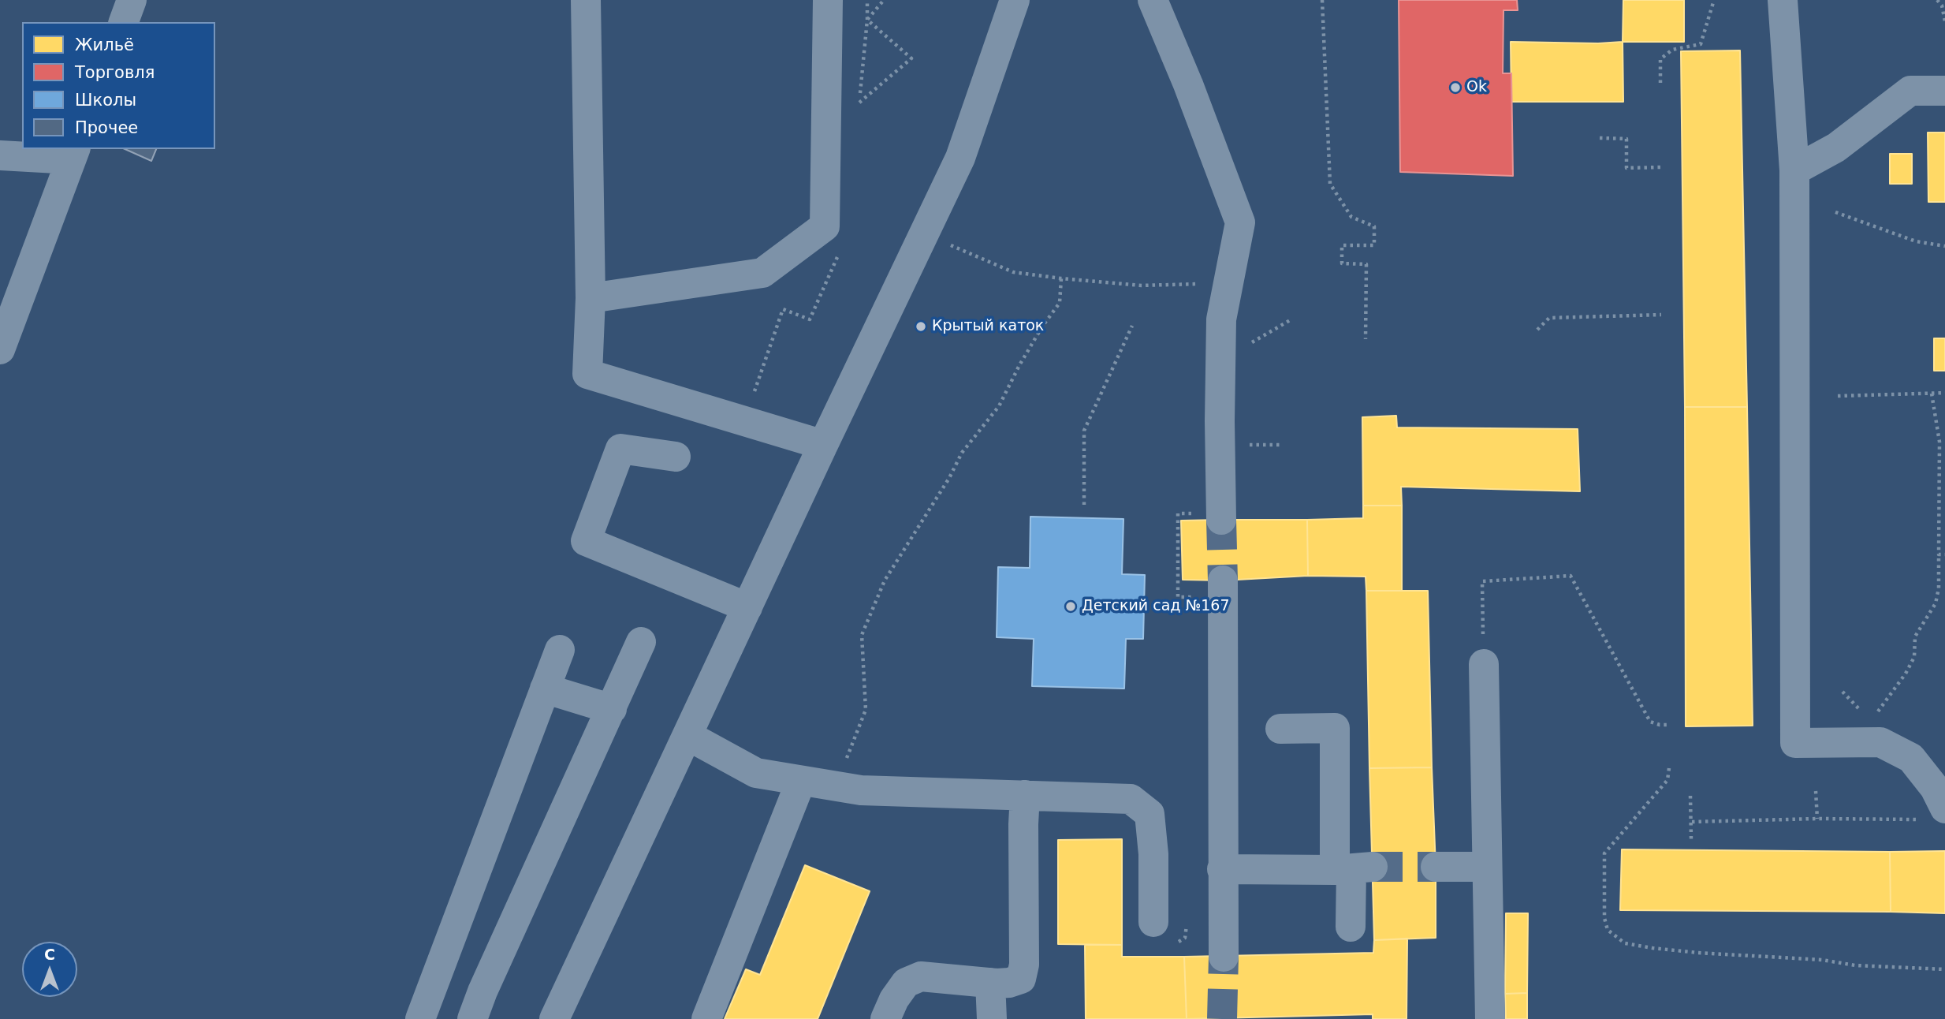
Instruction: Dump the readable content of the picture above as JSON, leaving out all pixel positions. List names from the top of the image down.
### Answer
{
  "places": ["Ok", "Крытый каток", "Детский сад №167"],
  "legend": [
    "Жильё",
    "Торговля",
    "Школы",
    "Прочее"
  ],
  "north": "top"
}
